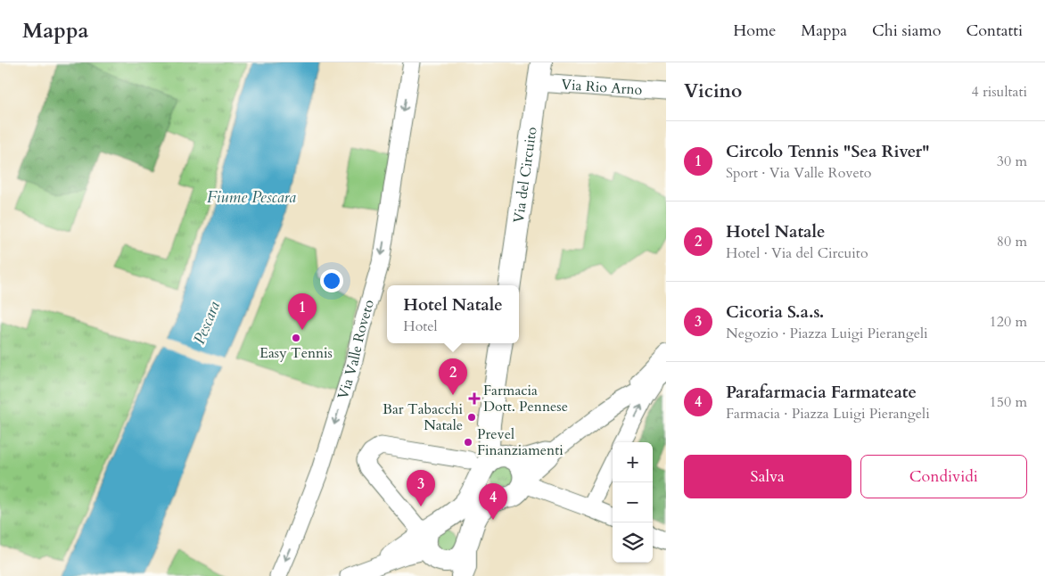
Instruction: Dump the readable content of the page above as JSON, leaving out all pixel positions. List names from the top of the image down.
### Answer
{
  "streets": {
    "main road": ["Via del Circuito"],
    "street": ["Via Rio Arno", "Via Valle Roveto"]
  },
  "crossings": [
    ["Via Rio Arno", "Via del Circuito"]
  ],
  "one_way": ["Via Valle Roveto"],
  "water": ["Fiume Pescara", "Pescara"],
  "places": {
    "other": ["Easy Tennis", "Bar Tabacchi Natale", "Prevel Finanziamenti"],
    "health": ["Farmacia Dott. Pennese"]
  },
  "page": {
    "header": "Mappa",
    "nav": [
      "Home",
      "Mappa",
      "Chi siamo",
      "Contatti"
    ],
    "heading": ["Vicino", "4 risultati"],
    "list": [
      {
        "mark": "1",
        "name": "Circolo Tennis \"Sea River\"",
        "note": "Sport · Via Valle Roveto",
        "value": "30 m"
      },
      {
        "mark": "2",
        "name": "Hotel Natale",
        "note": "Hotel · Via del Circuito",
        "value": "80 m"
      },
      {
        "mark": "3",
        "name": "Cicoria S.a.s.",
        "note": "Negozio · Piazza Luigi Pierangeli",
        "value": "120 m"
      },
      {
        "mark": "4",
        "name": "Parafarmacia Farmateate",
        "note": "Farmacia · Piazza Luigi Pierangeli",
        "value": "150 m"
      }
    ],
    "popup": ["Hotel Natale", "Hotel"],
    "pins": [
      "1",
      "2",
      "3",
      "4"
    ],
    "buttons": ["Salva", "Condividi"],
    "map_buttons": ["+", "−"]
  }
}
